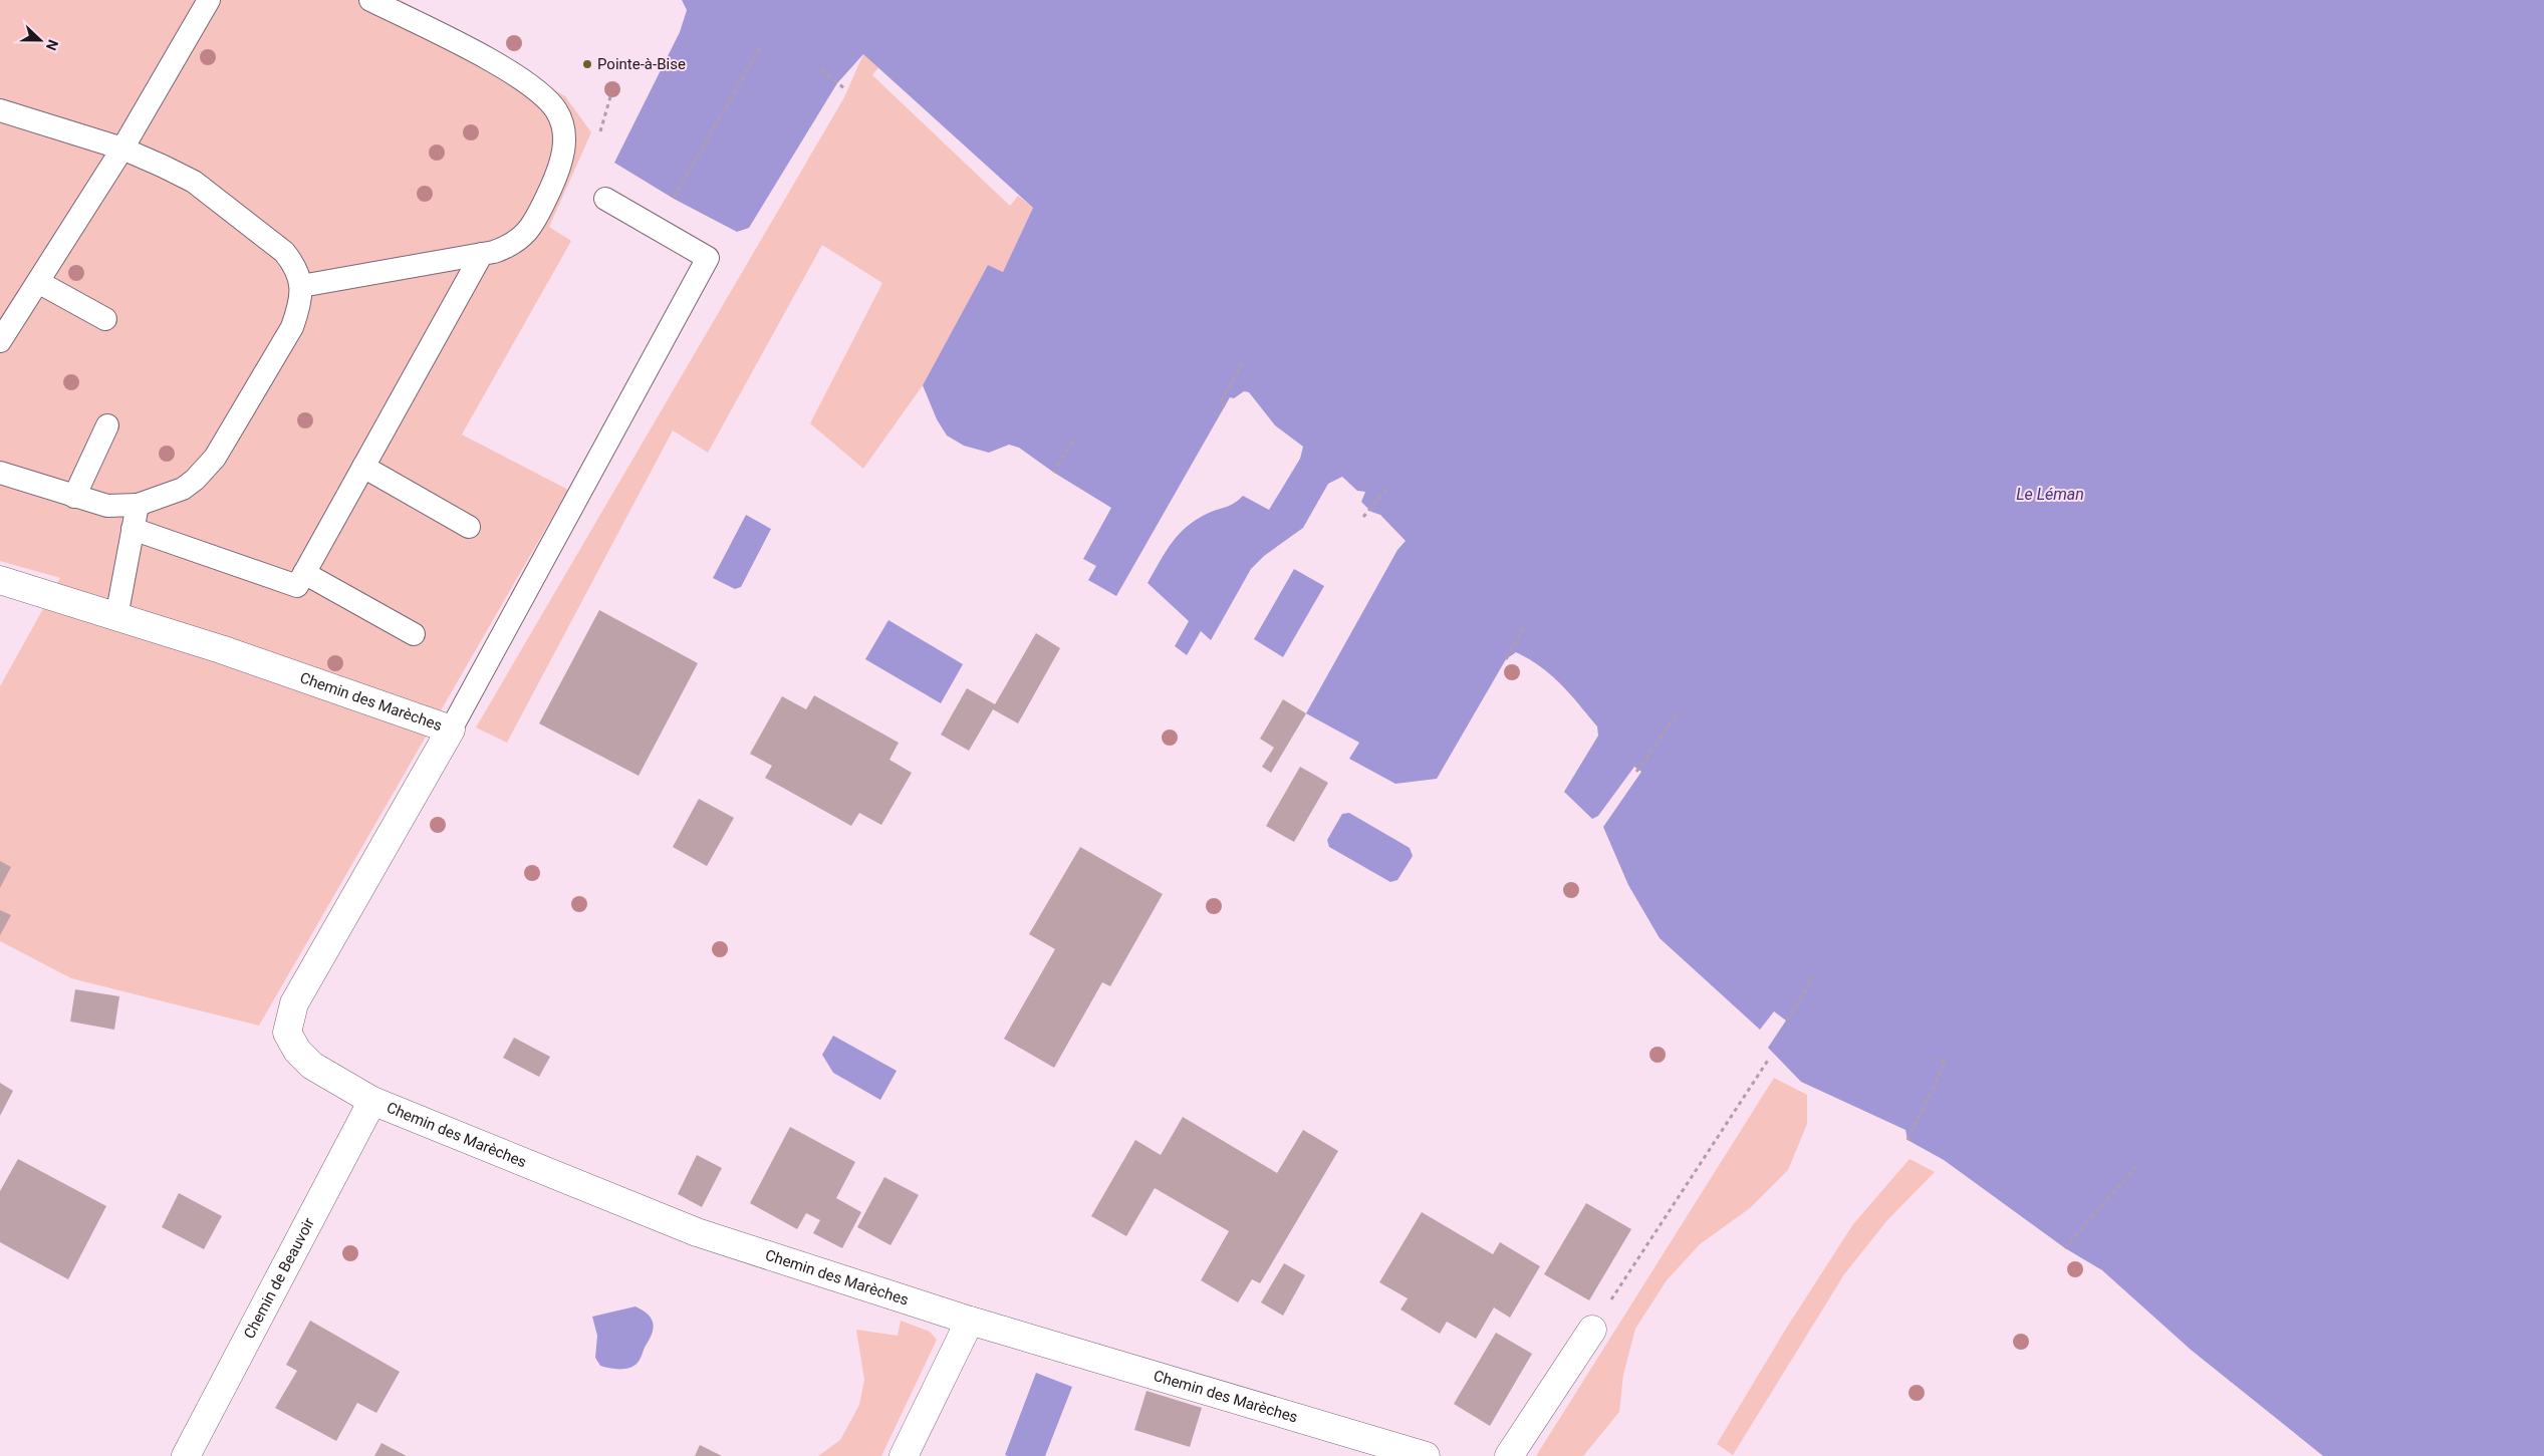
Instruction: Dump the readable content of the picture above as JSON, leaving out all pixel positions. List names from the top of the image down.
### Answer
{
  "streets": {
    "street": ["Chemin des Marèches", "Chemin de Beauvoir"]
  },
  "crossings": [
    ["Chemin des Marèches", "Chemin de Beauvoir"]
  ],
  "water": ["Le Léman"],
  "places": ["Pointe-à-Bise"],
  "north": "right"
}
